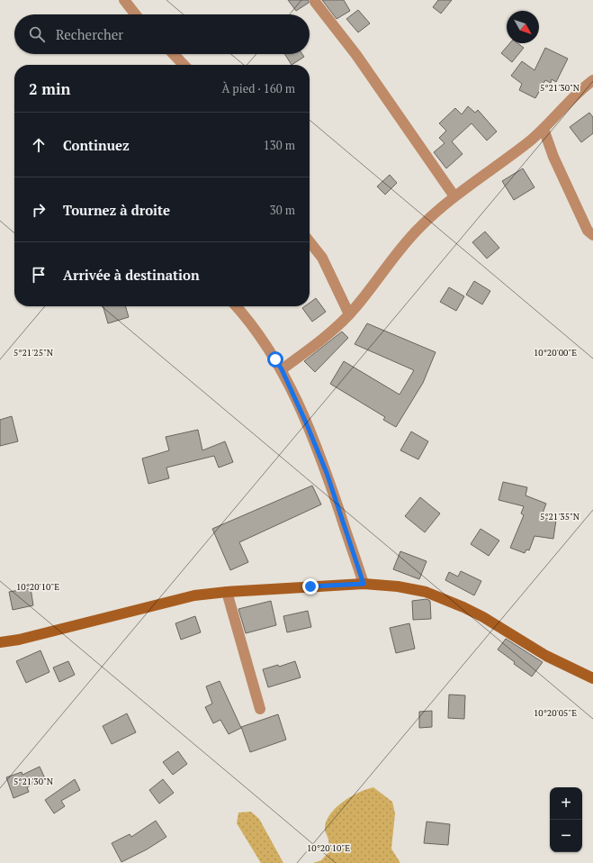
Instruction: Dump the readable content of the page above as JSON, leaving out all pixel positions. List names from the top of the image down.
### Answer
{
  "north": "bottom right",
  "page": {
    "search": "Rechercher",
    "heading": ["2 min", "À pied · 160 m"],
    "list": [
      ["Continuez", "130 m"],
      ["Tournez à droite", "30 m"],
      "Arrivée à destination"
    ],
    "map_buttons": ["+", "−"]
  },
  "coordinates": [
    "5°21'30\"N",
    "10°20'00\"E",
    "5°21'25\"N",
    "5°21'35\"N",
    "10°20'10\"E",
    "10°20'05\"E"
  ]
}
